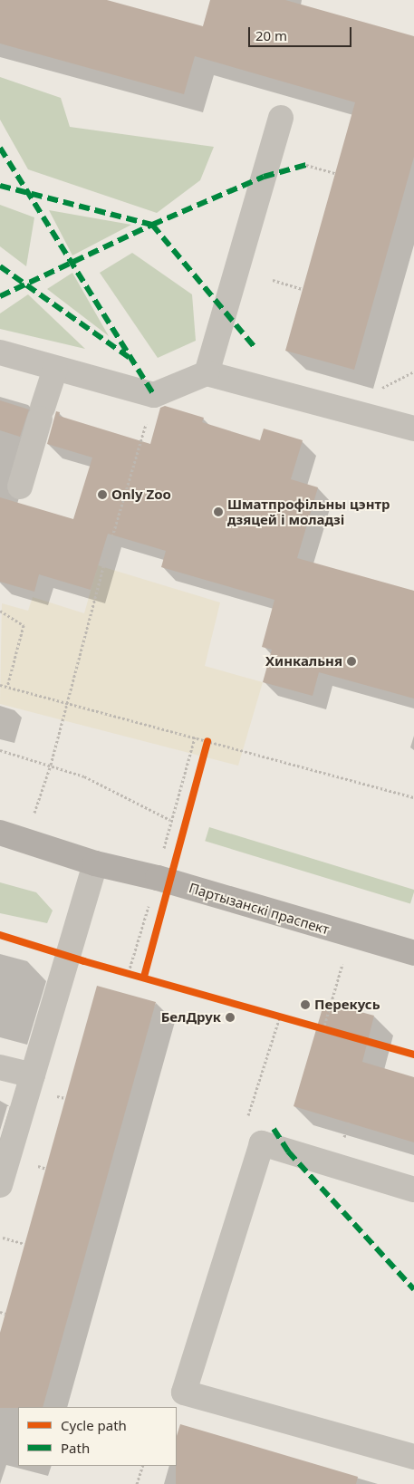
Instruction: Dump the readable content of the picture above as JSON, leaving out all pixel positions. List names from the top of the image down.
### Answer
{
  "streets": {
    "main road": ["Партызанскі праспект"]
  },
  "places": [
    "Only Zoo",
    "Шматпрофільны цэнтр дзяцей і моладзі",
    "Хинкальня",
    "Перекусь",
    "БелДрук"
  ],
  "legend": ["Cycle path", "Path"],
  "scale_bar": "20 m"
}
